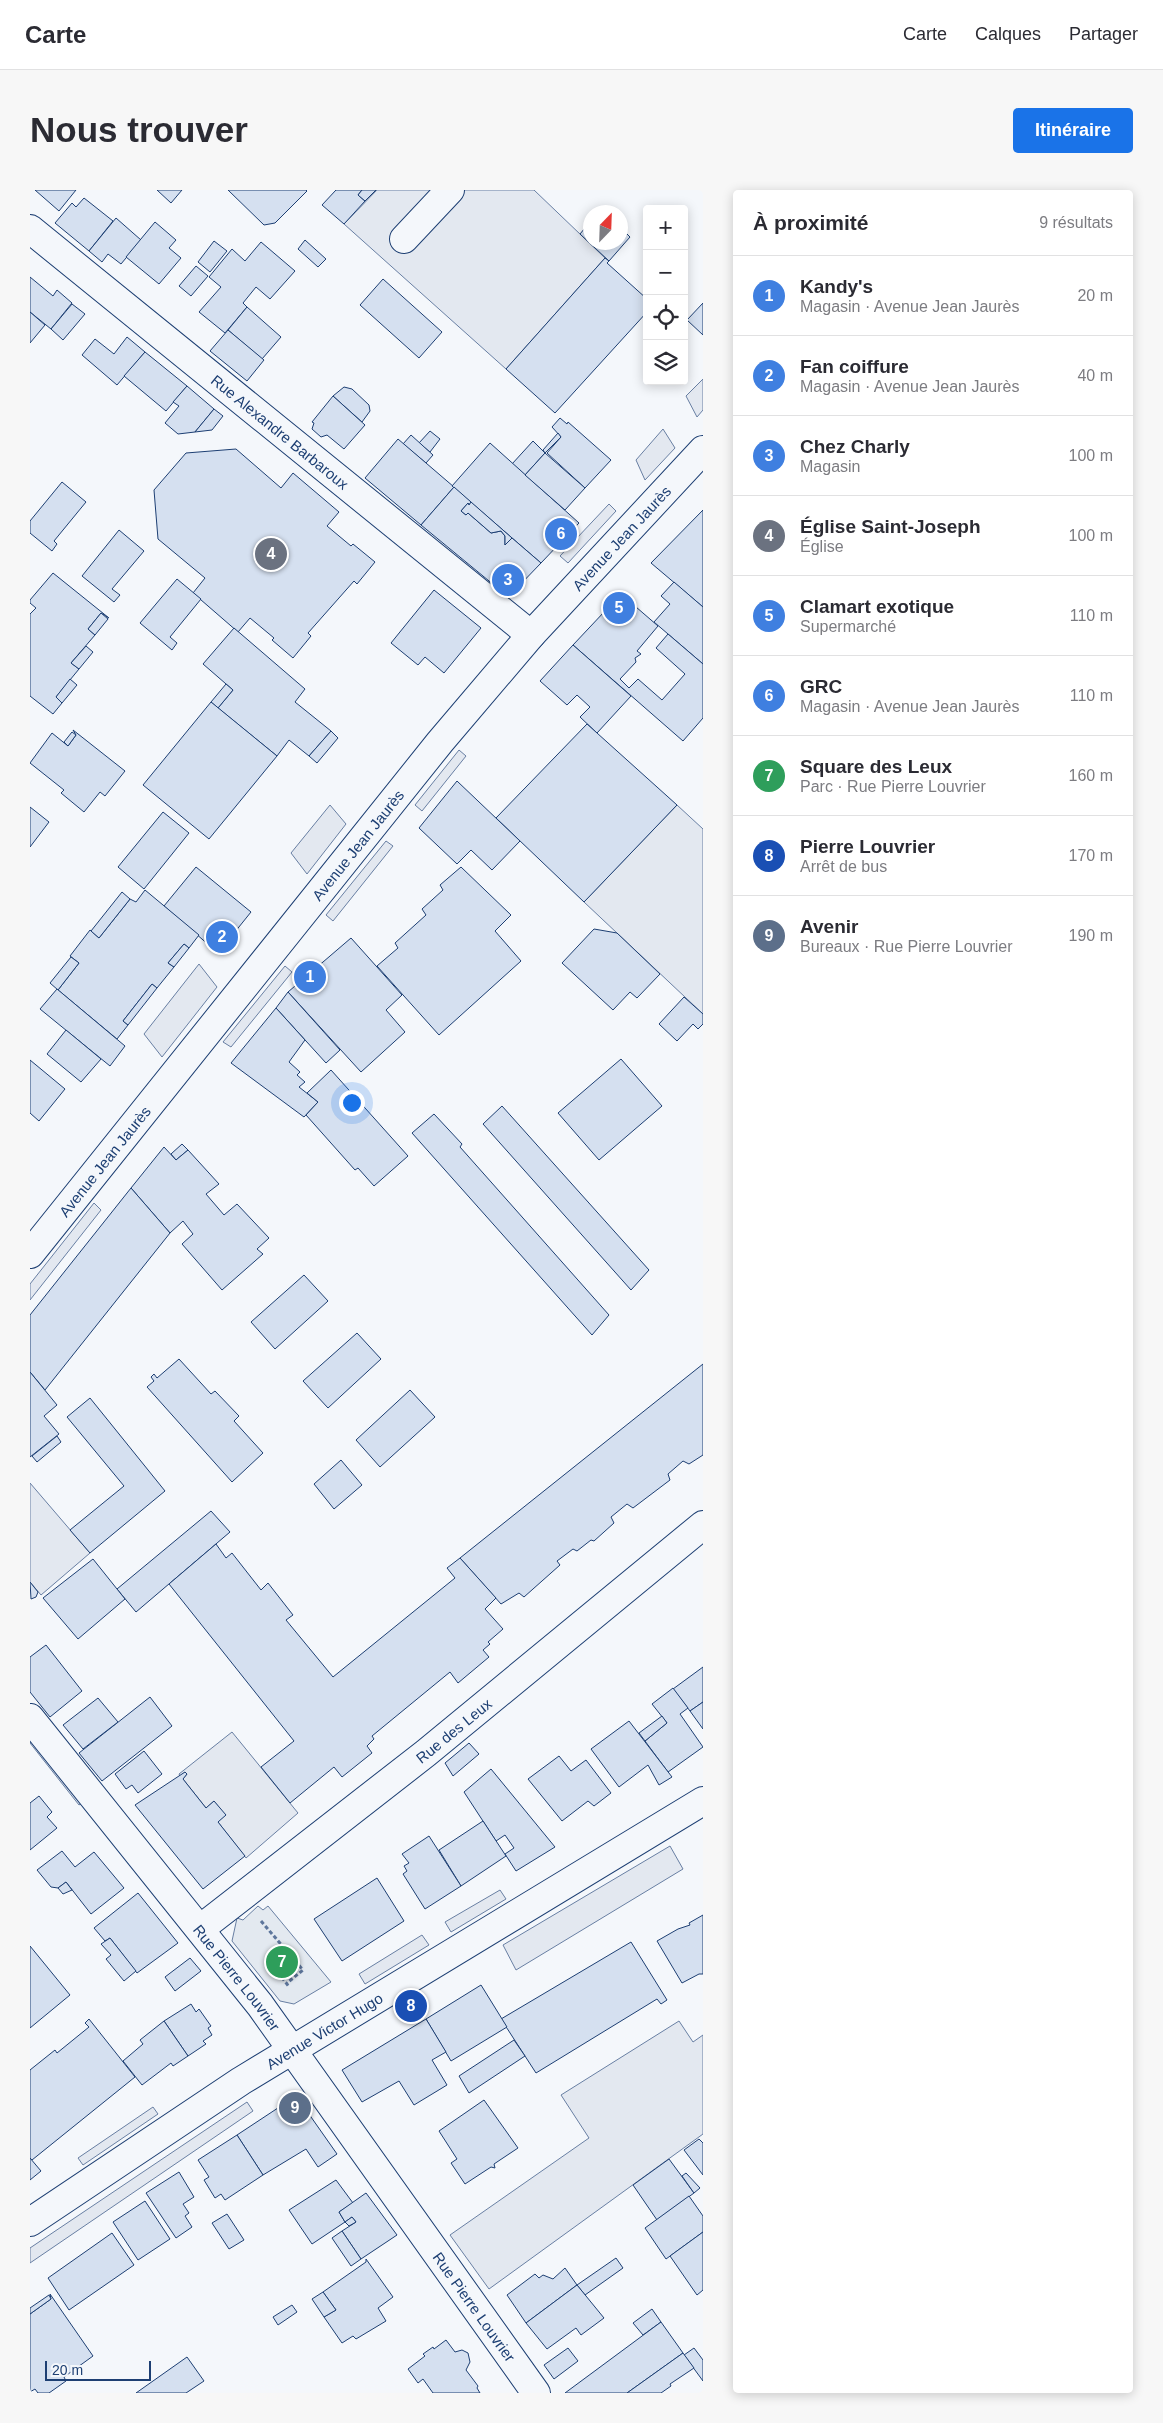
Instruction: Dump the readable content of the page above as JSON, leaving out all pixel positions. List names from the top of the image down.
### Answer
{
  "streets": {
    "street": [
      "Rue Alexandre Barbaroux",
      "Avenue Jean Jaurès",
      "Rue des Leux",
      "Rue Pierre Louvrier",
      "Avenue Victor Hugo"
    ]
  },
  "crossings": [
    ["Rue Alexandre Barbaroux", "Avenue Jean Jaurès"],
    ["Rue des Leux", "Rue Pierre Louvrier"],
    ["Rue Pierre Louvrier", "Avenue Victor Hugo"]
  ],
  "scale_bar": "20 m",
  "north": "top right",
  "page": {
    "header": "Carte",
    "nav": ["Carte", "Calques", "Partager"],
    "buttons": "Itinéraire",
    "title": "Nous trouver",
    "heading": ["À proximité", "9 résultats"],
    "map_buttons": ["+", "−"],
    "list": [
      {
        "mark": "1",
        "name": "Kandy's",
        "note": "Magasin · Avenue Jean Jaurès",
        "value": "20 m"
      },
      {
        "mark": "2",
        "name": "Fan coiffure",
        "note": "Magasin · Avenue Jean Jaurès",
        "value": "40 m"
      },
      {
        "mark": "3",
        "name": "Chez Charly",
        "note": "Magasin",
        "value": "100 m"
      },
      {
        "mark": "4",
        "name": "Église Saint-Joseph",
        "note": "Église",
        "value": "100 m"
      },
      {
        "mark": "5",
        "name": "Clamart exotique",
        "note": "Supermarché",
        "value": "110 m"
      },
      {
        "mark": "6",
        "name": "GRC",
        "note": "Magasin · Avenue Jean Jaurès",
        "value": "110 m"
      },
      {
        "mark": "7",
        "name": "Square des Leux",
        "note": "Parc · Rue Pierre Louvrier",
        "value": "160 m"
      },
      {
        "mark": "8",
        "name": "Pierre Louvrier",
        "note": "Arrêt de bus",
        "value": "170 m"
      },
      {
        "mark": "9",
        "name": "Avenir",
        "note": "Bureaux · Rue Pierre Louvrier",
        "value": "190 m"
      }
    ],
    "pins": [
      "6",
      "4",
      "3",
      "5",
      "2",
      "1",
      "7",
      "8",
      "9"
    ],
    "scale": "20 m"
  }
}
